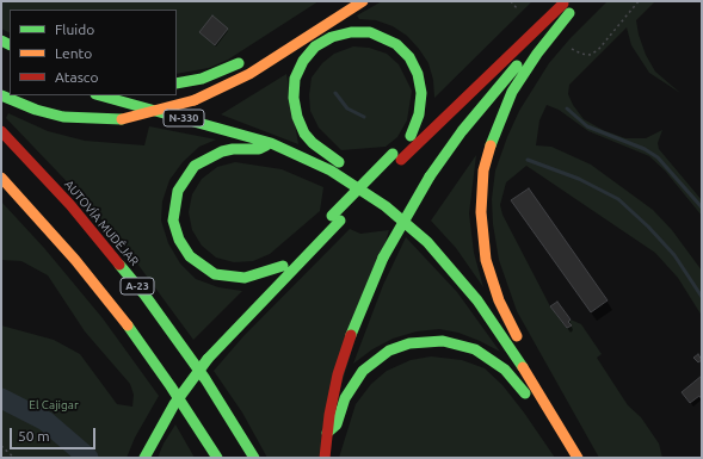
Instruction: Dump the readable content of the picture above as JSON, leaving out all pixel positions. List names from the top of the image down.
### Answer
{
  "streets": {
    "highway": ["N-330", "AUTOVÍA MUDÉJAR", "A-23"]
  },
  "parks": ["El Cajigar"],
  "legend": ["Fluido", "Lento", "Atasco"],
  "scale_bar": "50 m"
}
